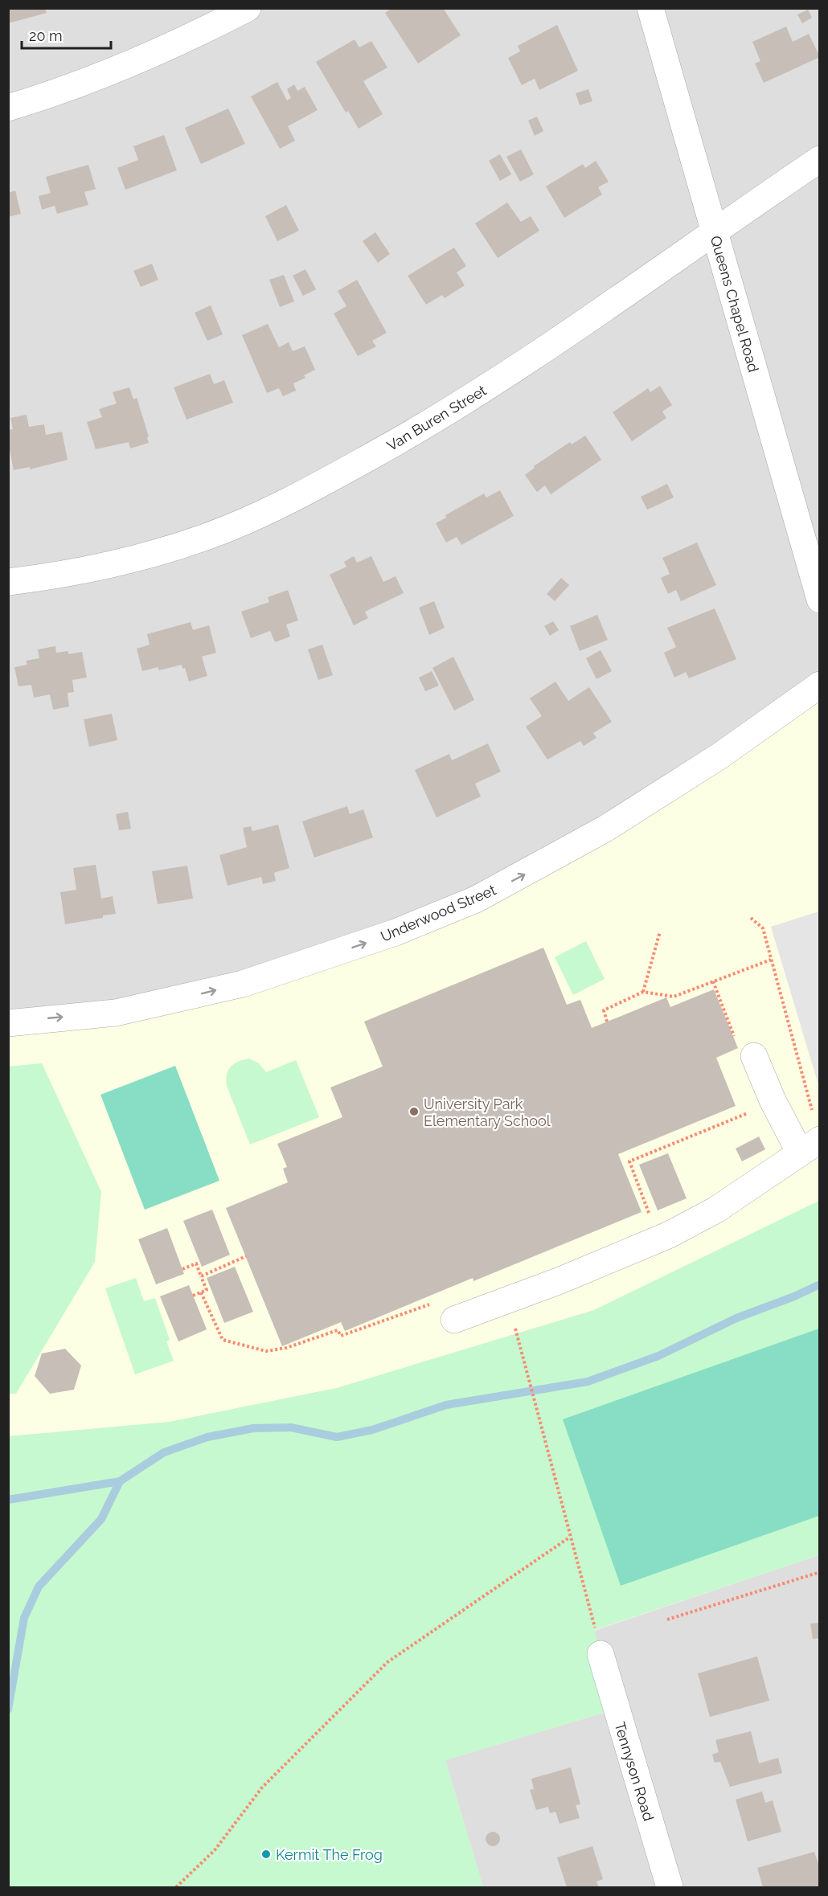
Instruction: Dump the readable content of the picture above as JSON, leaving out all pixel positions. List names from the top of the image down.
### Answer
{
  "streets": {
    "street": [
      "Queens Chapel Road",
      "Van Buren Street",
      "Underwood Street",
      "Tennyson Road"
    ]
  },
  "crossings": [
    ["Queens Chapel Road", "Van Buren Street"]
  ],
  "one_way": ["Underwood Street"],
  "places": ["University Park Elementary School", "Kermit The Frog"],
  "scale_bar": "20 m"
}
